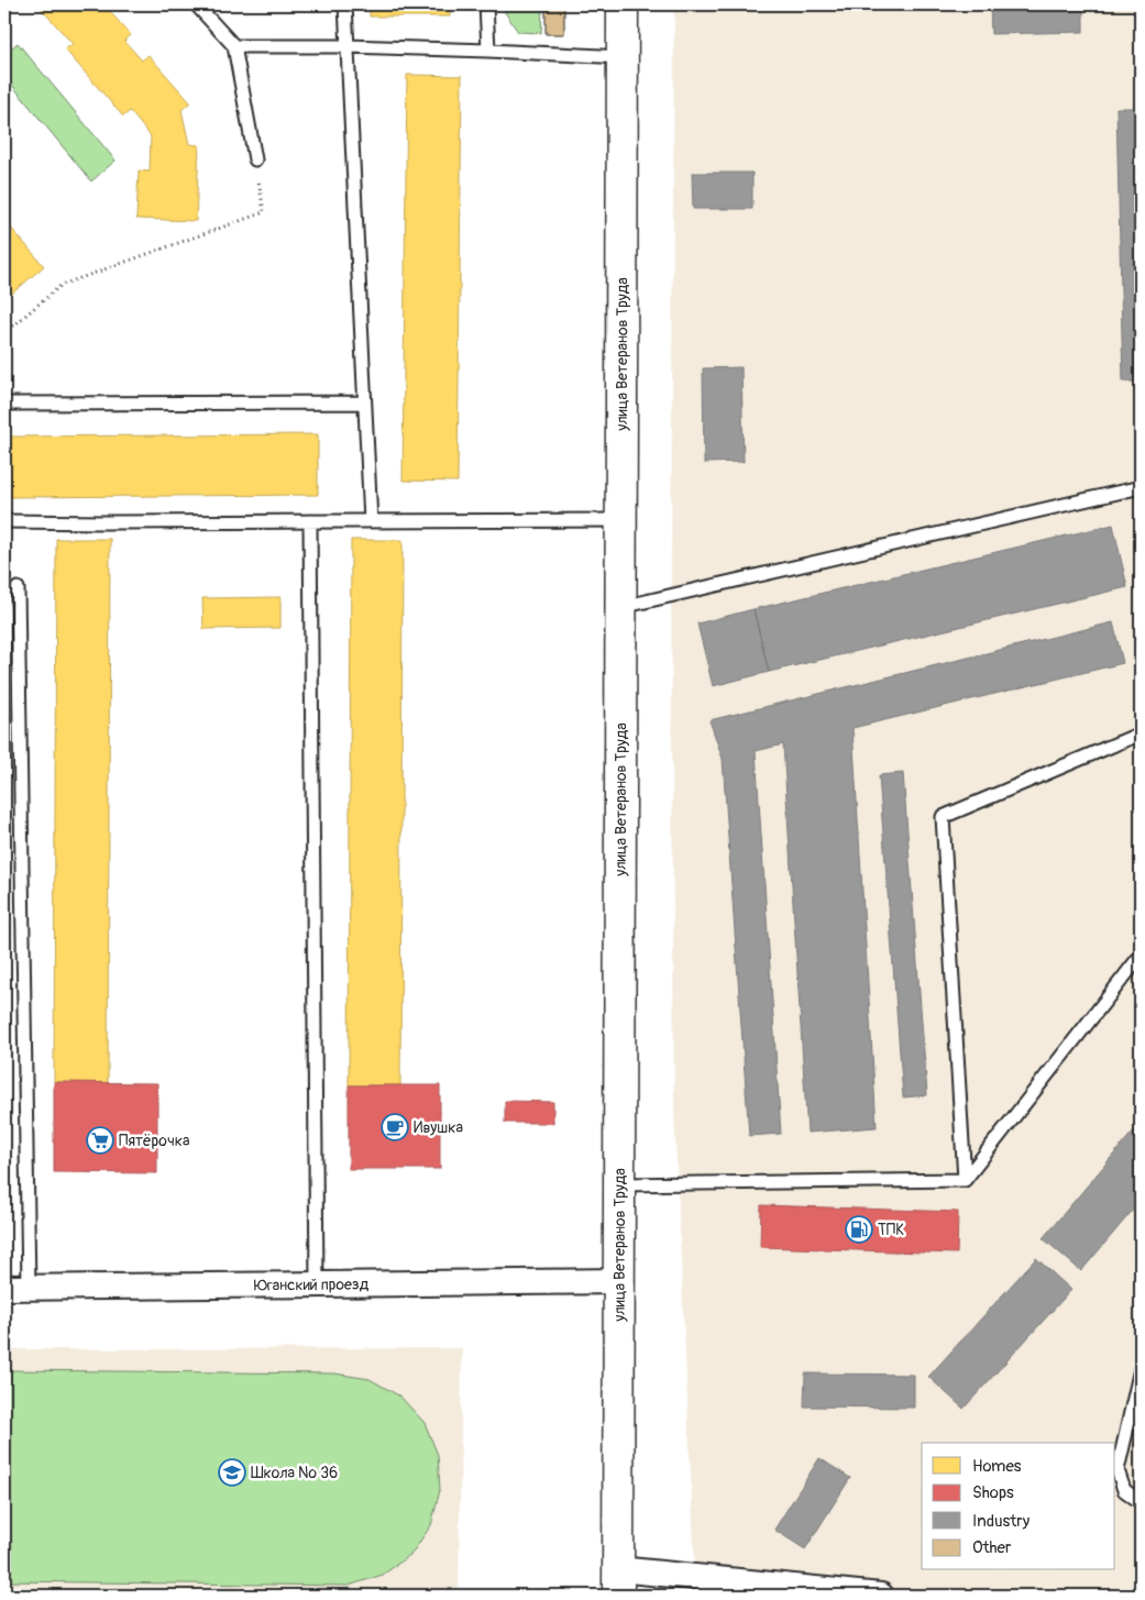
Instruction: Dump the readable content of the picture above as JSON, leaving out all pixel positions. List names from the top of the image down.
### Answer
{
  "streets": {
    "main road": ["улица Ветеранов Труда"],
    "street": ["Юганский проезд"]
  },
  "crossings": [
    ["улица Ветеранов Труда", "Юганский проезд"]
  ],
  "places": {
    "cafe": ["Ивушка"],
    "supermarket": ["Пятёрочка"],
    "fuel station": ["ТПК"],
    "school or university": ["Школа № 36"]
  },
  "legend": [
    "Homes",
    "Shops",
    "Industry",
    "Other"
  ]
}
